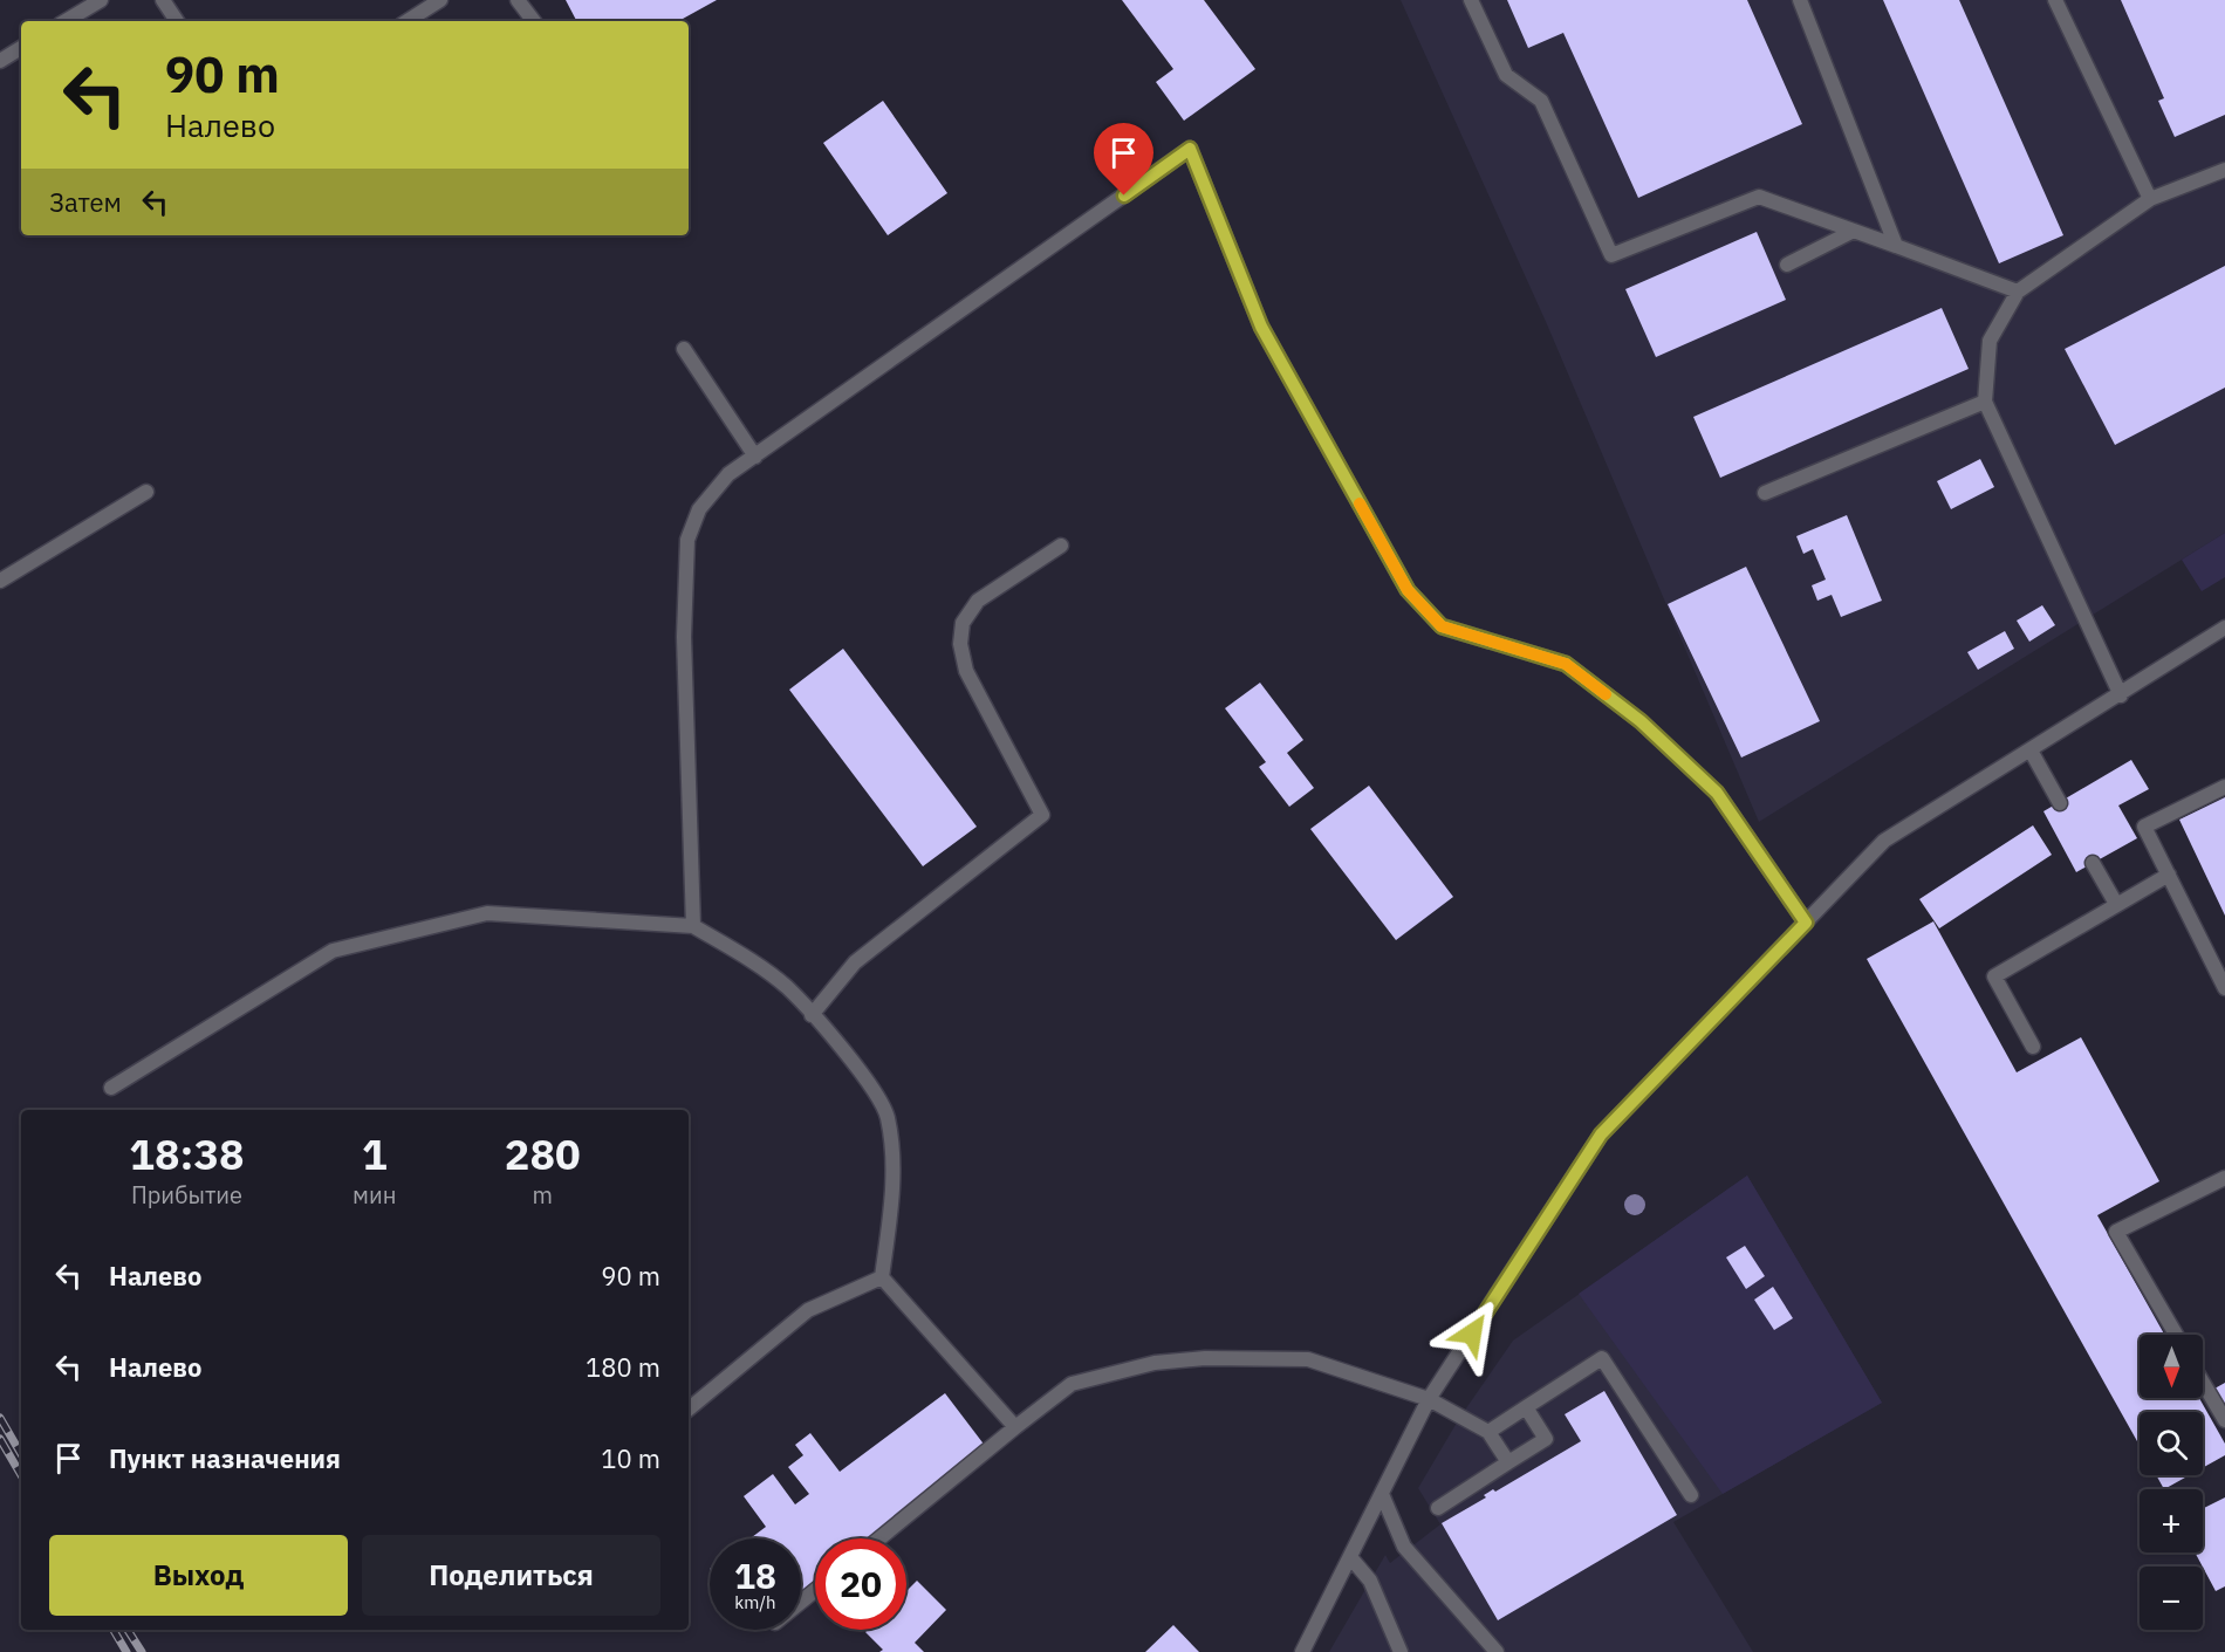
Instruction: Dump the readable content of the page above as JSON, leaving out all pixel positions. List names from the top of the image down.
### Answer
{
  "north": "bottom",
  "page": {
    "turn": ["90 m", "Налево"],
    "then": "Затем",
    "eta": [
      "18:38",
      "Прибытие",
      "1",
      "мин",
      "280",
      "m"
    ],
    "list": [
      {
        "name": "Налево",
        "value": "90 m"
      },
      {
        "name": "Налево",
        "value": "180 m"
      },
      {
        "name": "Пункт назначения",
        "value": "10 m"
      }
    ],
    "map_buttons": ["+", "−"],
    "buttons": ["Выход", "Поделиться"],
    "speed": "18 km/h",
    "limit": "20"
  }
}
